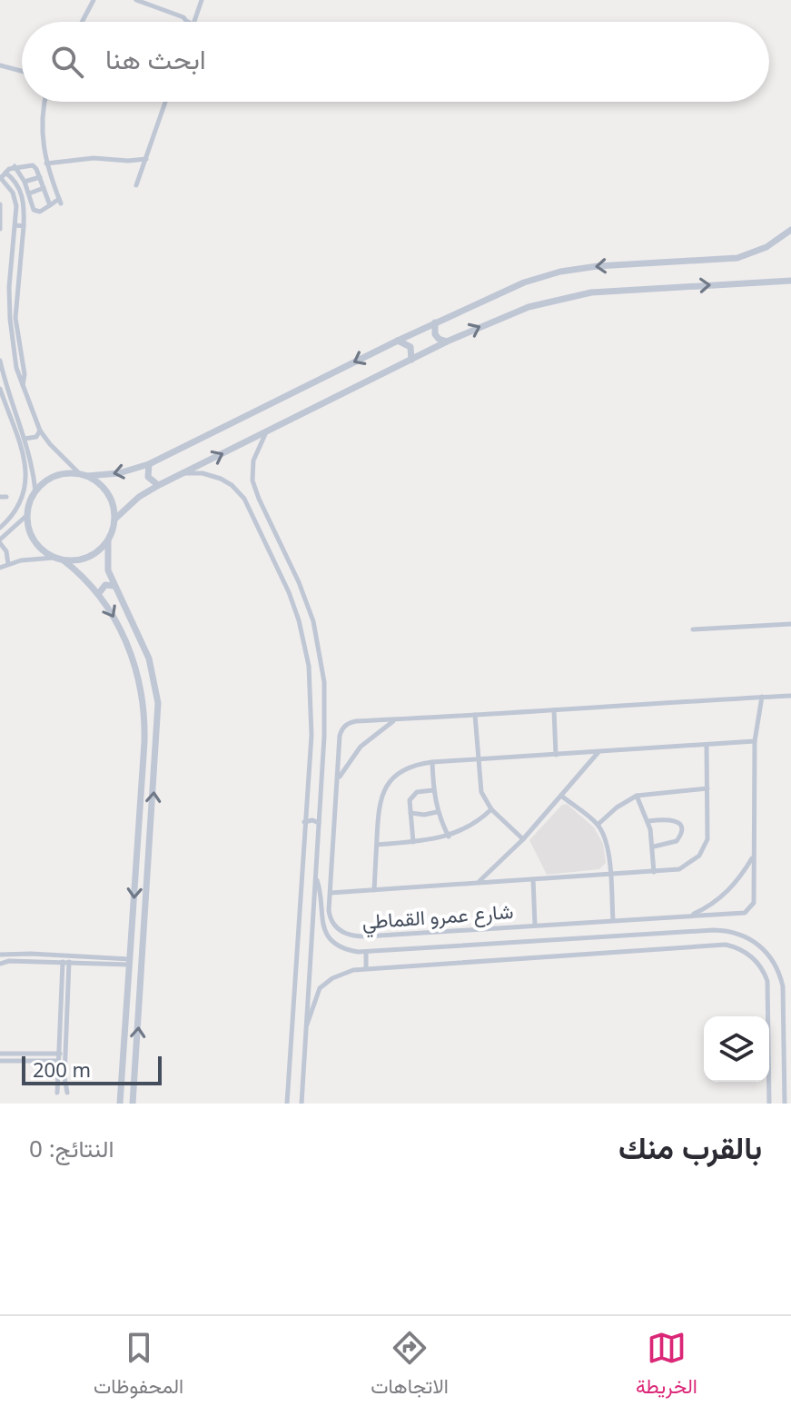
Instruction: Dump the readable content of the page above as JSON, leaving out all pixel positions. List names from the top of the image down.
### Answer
{
  "streets": {
    "street": ["شارع عمرو القماطي"]
  },
  "scale_bar": "200 m",
  "page": {
    "search": "ابحث هنا",
    "scale": "200 m",
    "heading": ["بالقرب منك", "النتائج: 0"],
    "nav": ["الخريطة", "الاتجاهات", "المحفوظات"]
  }
}
